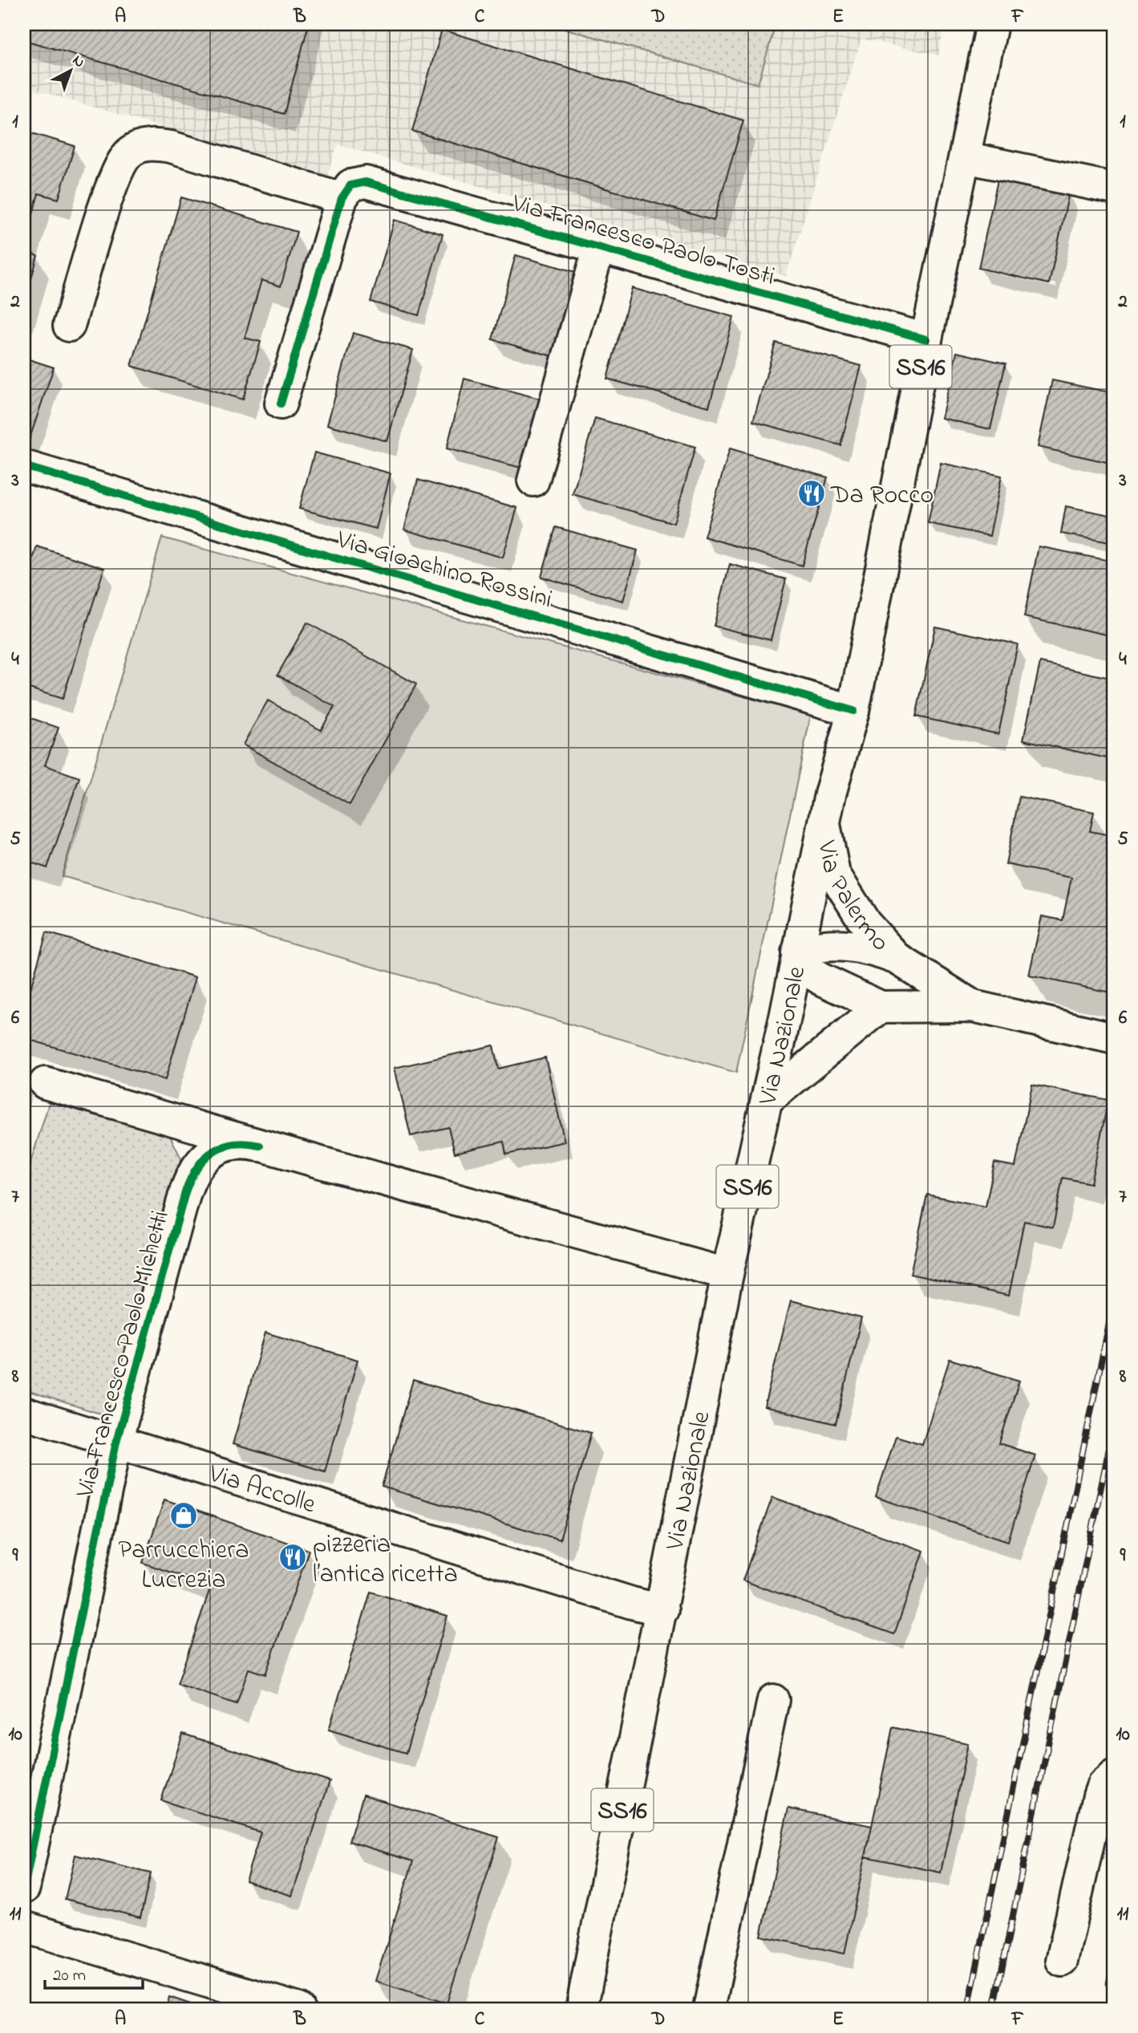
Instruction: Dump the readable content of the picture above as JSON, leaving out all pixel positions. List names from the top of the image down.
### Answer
{
  "streets": {
    "street": [
      "Via Francesco Paolo Tosti",
      "SS16",
      "Via Gioachino Rossini",
      "Via Palermo",
      "Via Nazionale",
      "Via Francesco Paolo Michetti",
      "Via Accolle"
    ]
  },
  "crossings": [
    ["Via Francesco Paolo Tosti", "SS16"],
    ["SS16", "Via Gioachino Rossini"],
    ["SS16", "Via Palermo"],
    ["SS16", "Via Nazionale"],
    ["Via Palermo", "Via Nazionale"],
    ["Via Nazionale", "Via Accolle"],
    ["Via Francesco Paolo Michetti", "Via Accolle"]
  ],
  "places": {
    "restaurant": ["Da Rocco", "pizzeria l’antica ricetta"],
    "shop": ["Parrucchiera Lucrezia"]
  },
  "scale_bar": "20 m",
  "north": "top right",
  "grid": {
    "columns": [
      "A",
      "B",
      "C",
      "D",
      "E",
      "F"
    ],
    "rows": [
      "1",
      "2",
      "3",
      "4",
      "5",
      "6",
      "7",
      "8",
      "9",
      "10",
      "11"
    ]
  }
}
